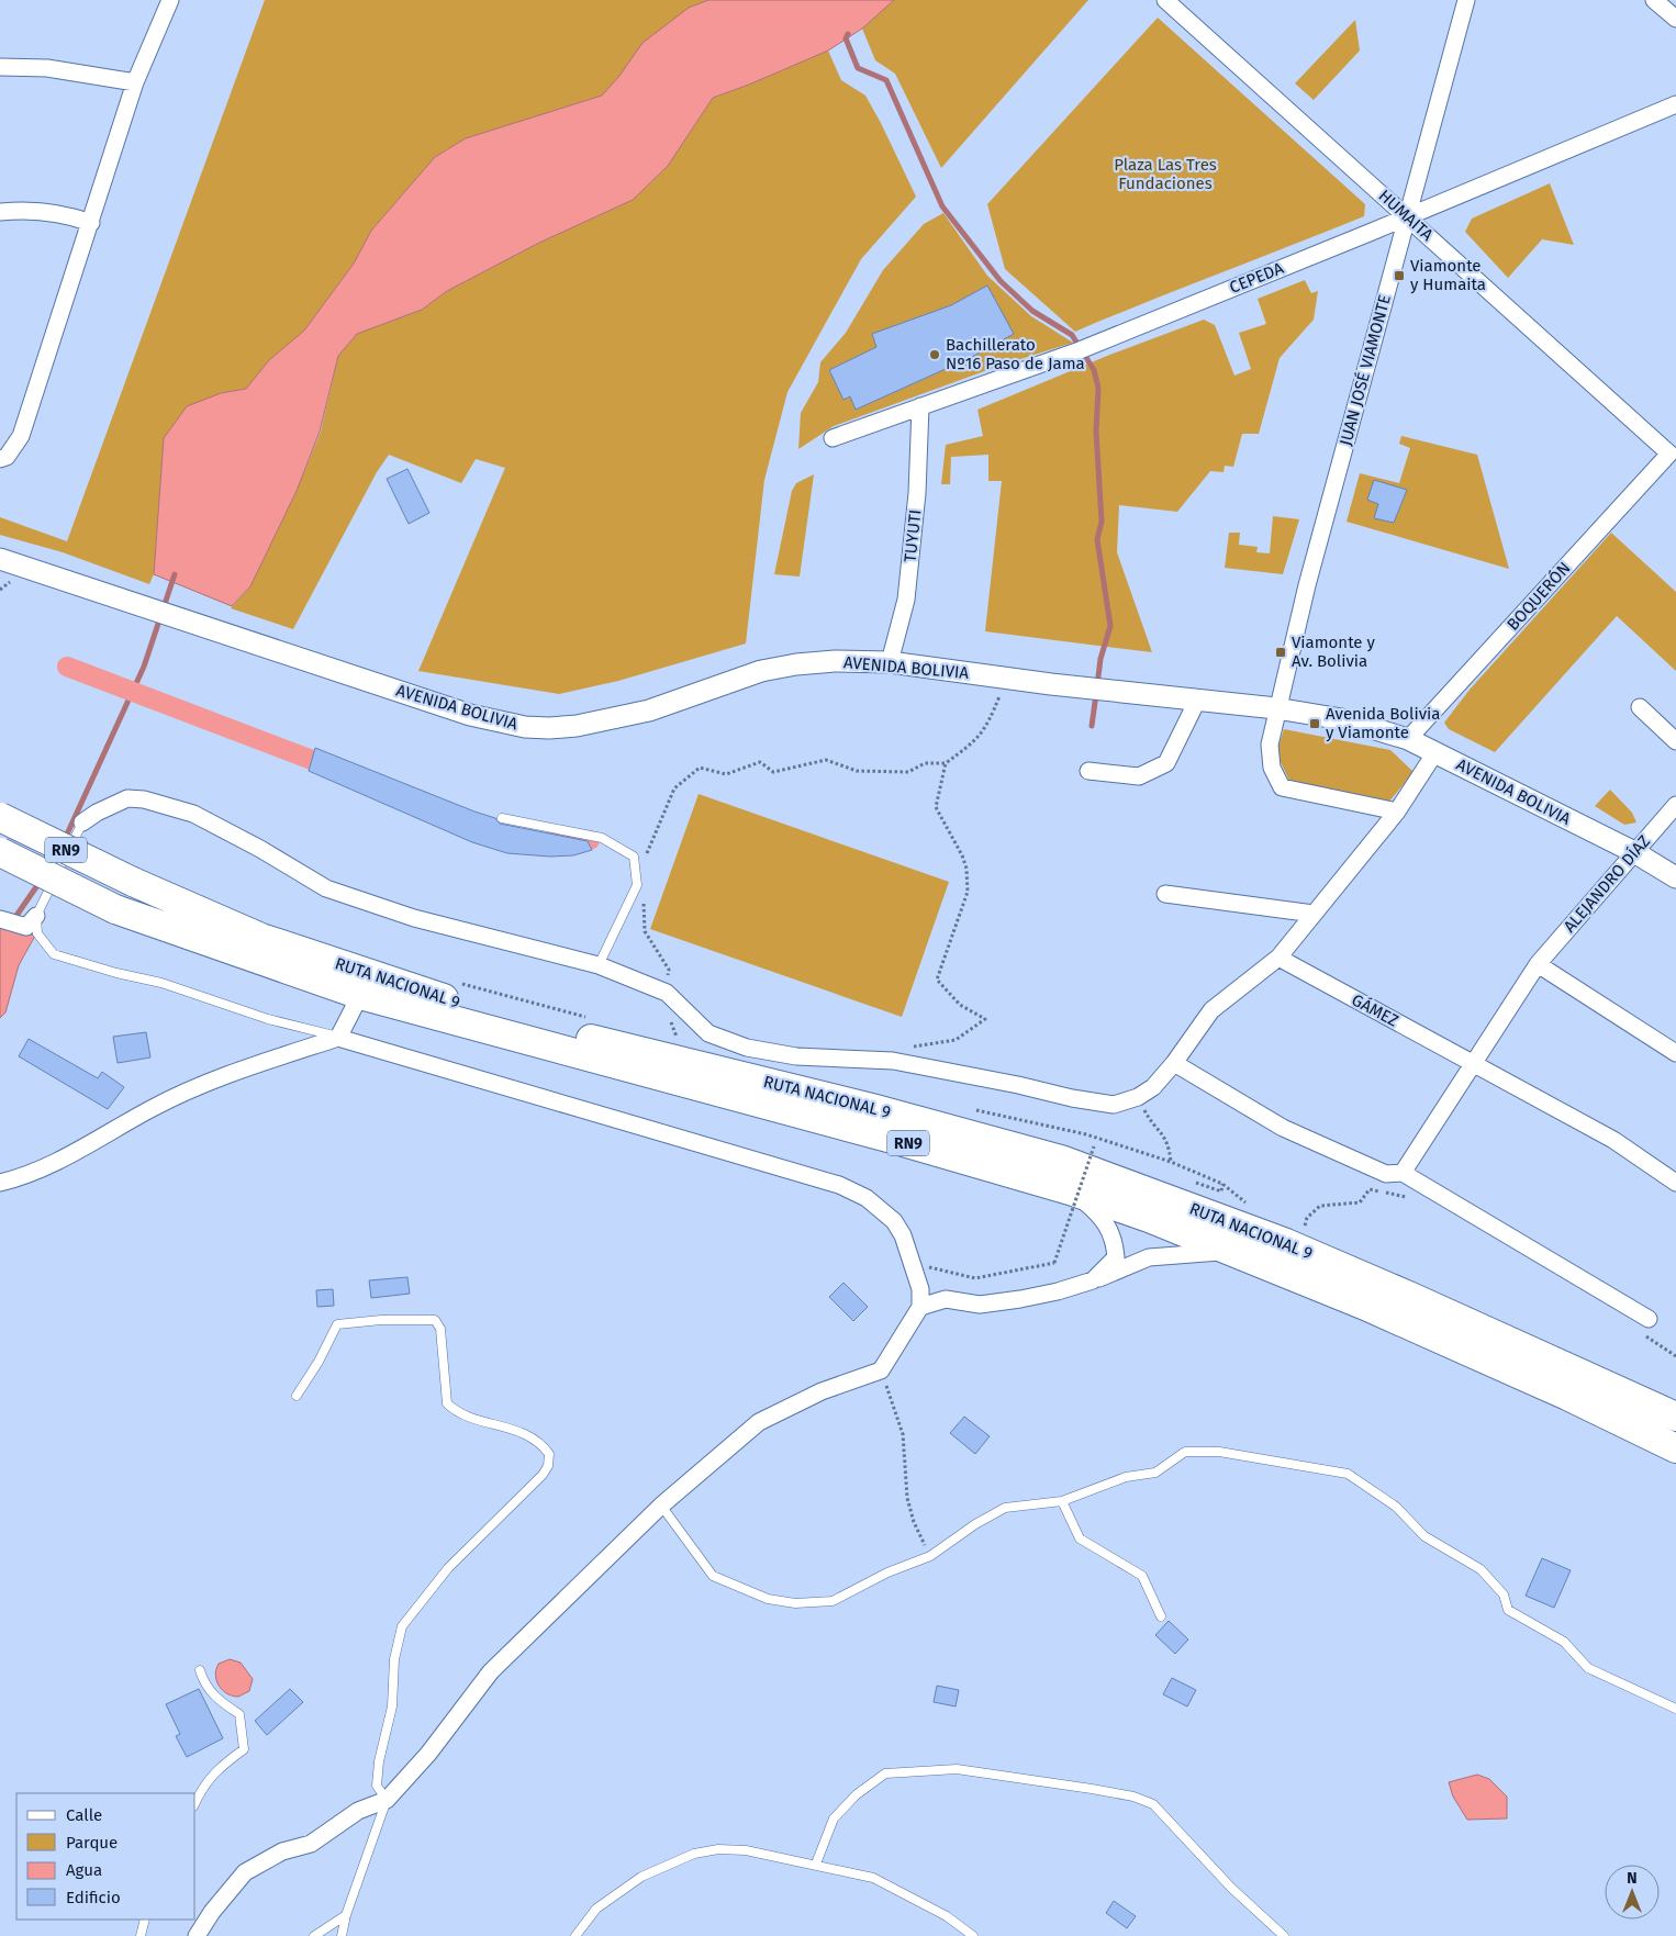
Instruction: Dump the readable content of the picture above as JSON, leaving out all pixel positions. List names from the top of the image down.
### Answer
{
  "streets": {
    "highway": ["RN9", "RUTA NACIONAL 9"],
    "street": [
      "HUMAITA",
      "CEPEDA",
      "JUAN JOSÉ VIAMONTE",
      "TUYUTI",
      "BOQUERÓN",
      "AVENIDA BOLIVIA",
      "ALEJANDRO DÍAZ",
      "GÁMEZ"
    ]
  },
  "crossings": [
    ["HUMAITA", "CEPEDA"],
    ["HUMAITA", "JUAN JOSÉ VIAMONTE"],
    ["HUMAITA", "BOQUERÓN"],
    ["CEPEDA", "JUAN JOSÉ VIAMONTE"],
    ["CEPEDA", "TUYUTI"],
    ["JUAN JOSÉ VIAMONTE", "AVENIDA BOLIVIA"],
    ["TUYUTI", "AVENIDA BOLIVIA"],
    ["BOQUERÓN", "AVENIDA BOLIVIA"],
    ["AVENIDA BOLIVIA", "ALEJANDRO DÍAZ"],
    ["ALEJANDRO DÍAZ", "GÁMEZ"]
  ],
  "parks": ["Plaza Las Tres Fundaciones"],
  "places": {
    "transit": ["Viamonte y Humaita", "Viamonte y Av. Bolivia", "Avenida Bolivia y Viamonte"],
    "other": ["Bachillerato Nº16 Paso de Jama"]
  },
  "legend": [
    "Calle",
    "Parque",
    "Agua",
    "Edificio"
  ],
  "north": "top"
}
